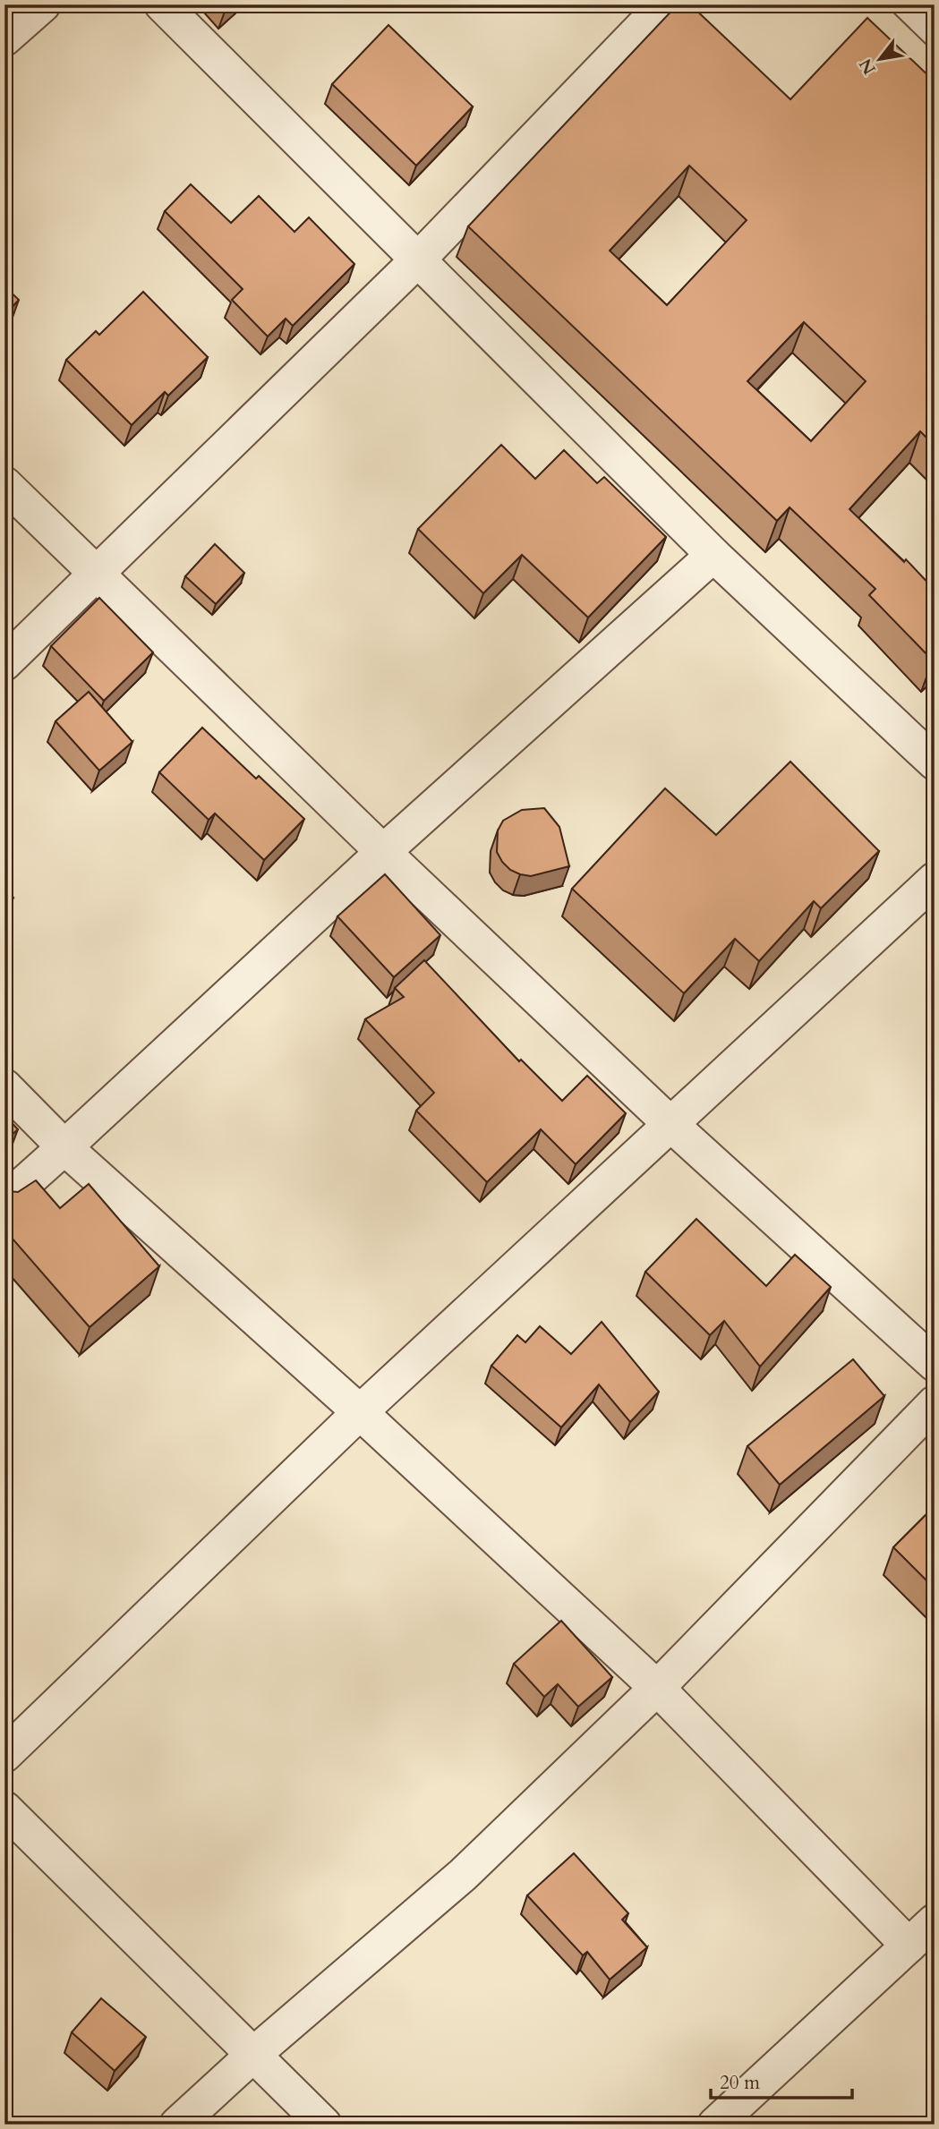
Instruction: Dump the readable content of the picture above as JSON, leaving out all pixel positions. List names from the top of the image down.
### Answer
{
  "scale_bar": "20 m",
  "north": "bottom left"
}
